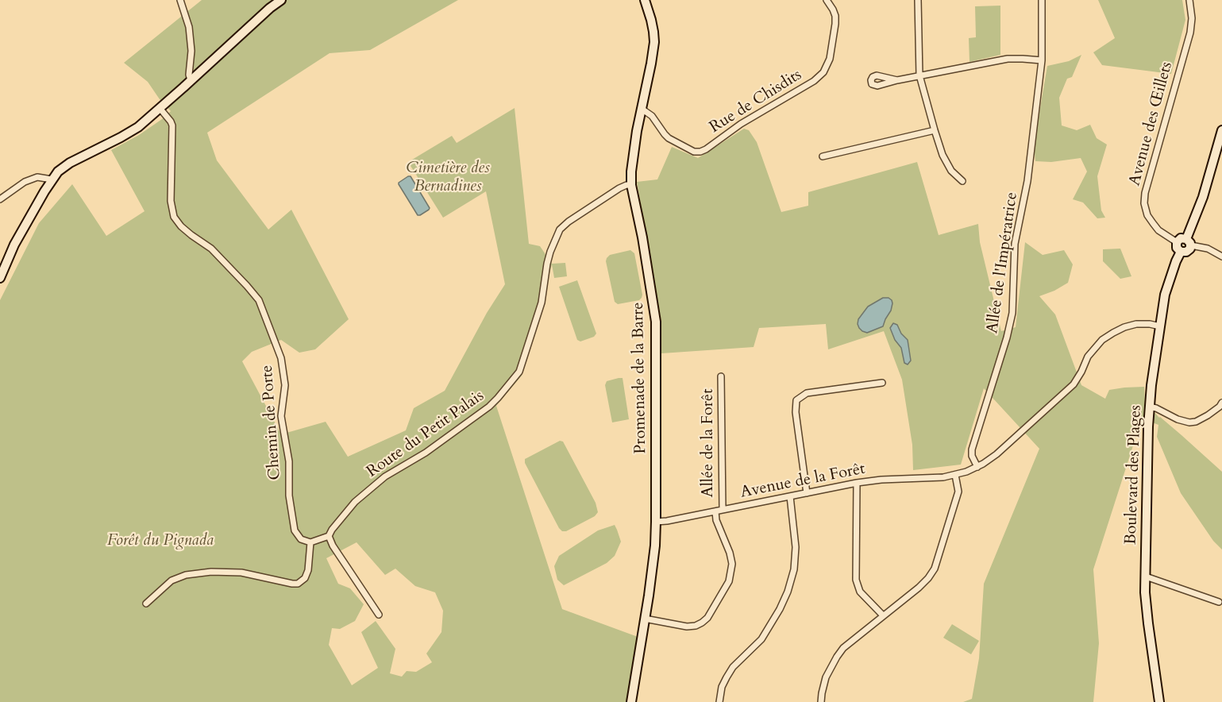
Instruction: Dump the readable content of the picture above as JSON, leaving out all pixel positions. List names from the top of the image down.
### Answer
{
  "streets": {
    "main road": ["Promenade de la Barre", "Boulevard des Plages"],
    "street": [
      "Rue de Chisdits",
      "Avenue des Œillets",
      "Allée de l'Impératrice",
      "Chemin de Porte",
      "Route du Petit Palais",
      "Allée de la Forêt",
      "Avenue de la Forêt"
    ]
  },
  "crossings": [
    ["Rue de Chisdits", "Promenade de la Barre"],
    ["Avenue des Œillets", "Boulevard des Plages"],
    ["Allée de l'Impératrice", "Avenue de la Forêt"],
    ["Promenade de la Barre", "Route du Petit Palais"],
    ["Promenade de la Barre", "Allée de la Forêt"],
    ["Promenade de la Barre", "Avenue de la Forêt"],
    ["Allée de la Forêt", "Avenue de la Forêt"],
    ["Boulevard des Plages", "Avenue de la Forêt"]
  ],
  "parks": ["Cimetière des Bernadines", "Forêt du Pignada"]
}
